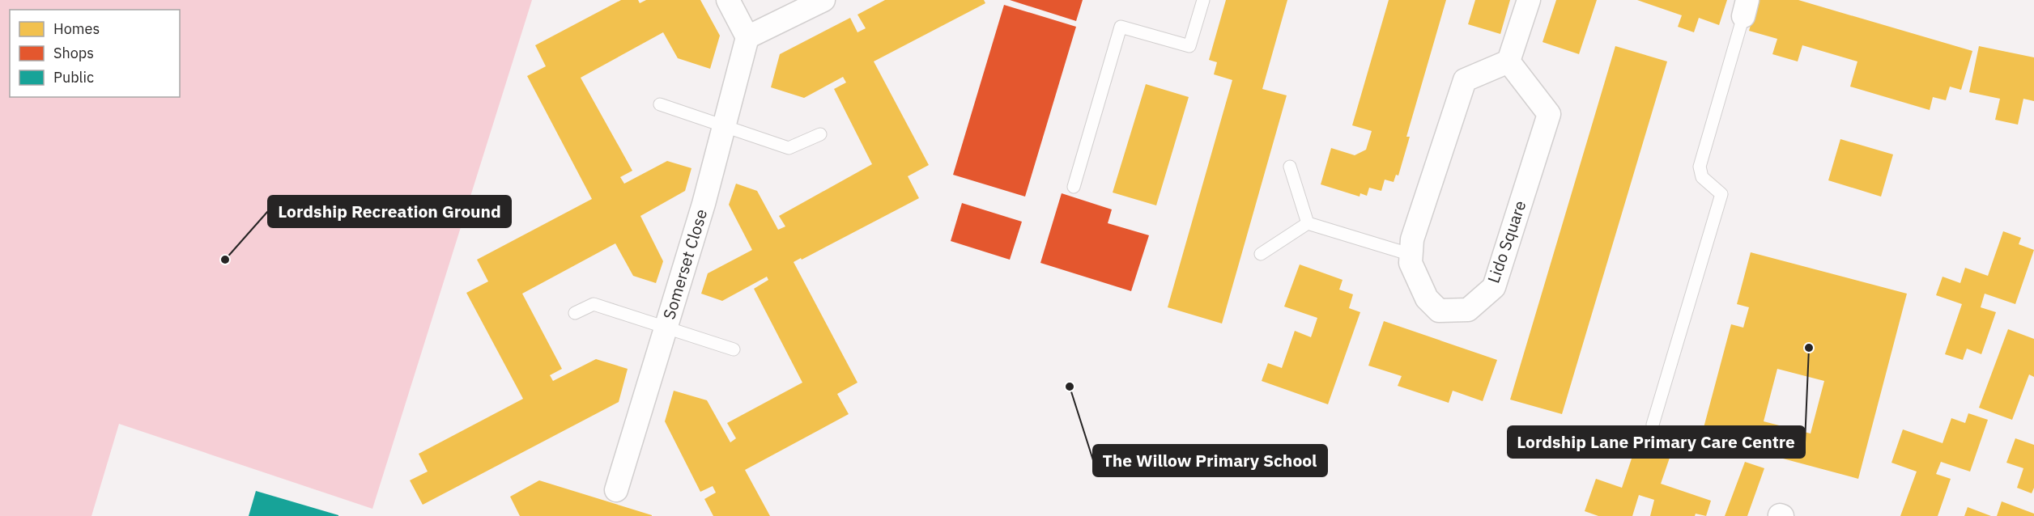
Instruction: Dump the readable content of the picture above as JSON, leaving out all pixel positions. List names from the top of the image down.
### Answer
{
  "streets": {
    "street": ["Lido Square", "Somerset Close"]
  },
  "places": ["Lordship Recreation Ground", "Lordship Lane Primary Care Centre", "The Willow Primary School"],
  "legend": ["Homes", "Shops", "Public"]
}
